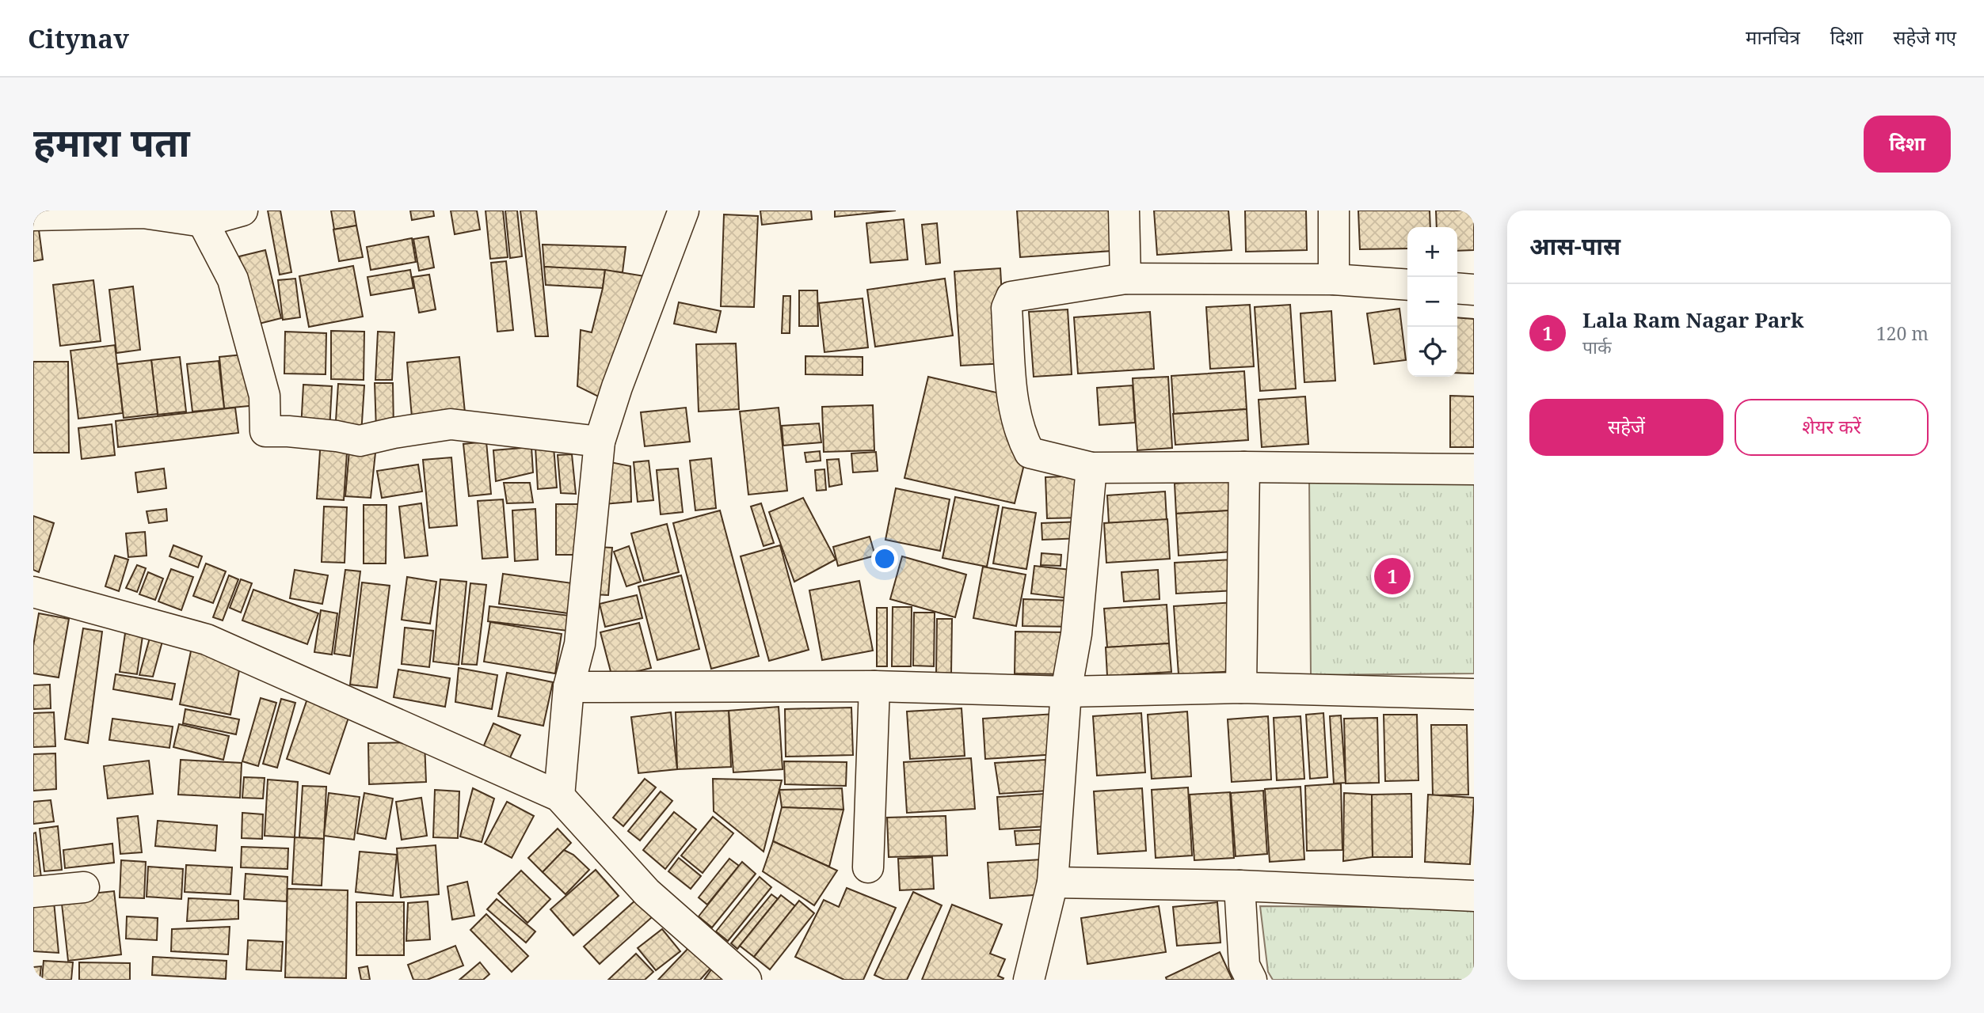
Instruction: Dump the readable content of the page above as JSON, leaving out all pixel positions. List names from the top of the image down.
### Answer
{
  "page": {
    "header": "Citynav",
    "nav": ["मानचित्र", "दिशा", "सहेजे गए"],
    "title": "हमारा पता",
    "buttons": [
      "दिशा",
      ["सहेजें", "शेयर करें"]
    ],
    "heading": "आस-पास",
    "map_buttons": ["+", "−"],
    "list": [
      {
        "mark": "1",
        "name": "Lala Ram Nagar Park",
        "note": "पार्क",
        "value": "120 m"
      }
    ],
    "pins": "1"
  }
}
